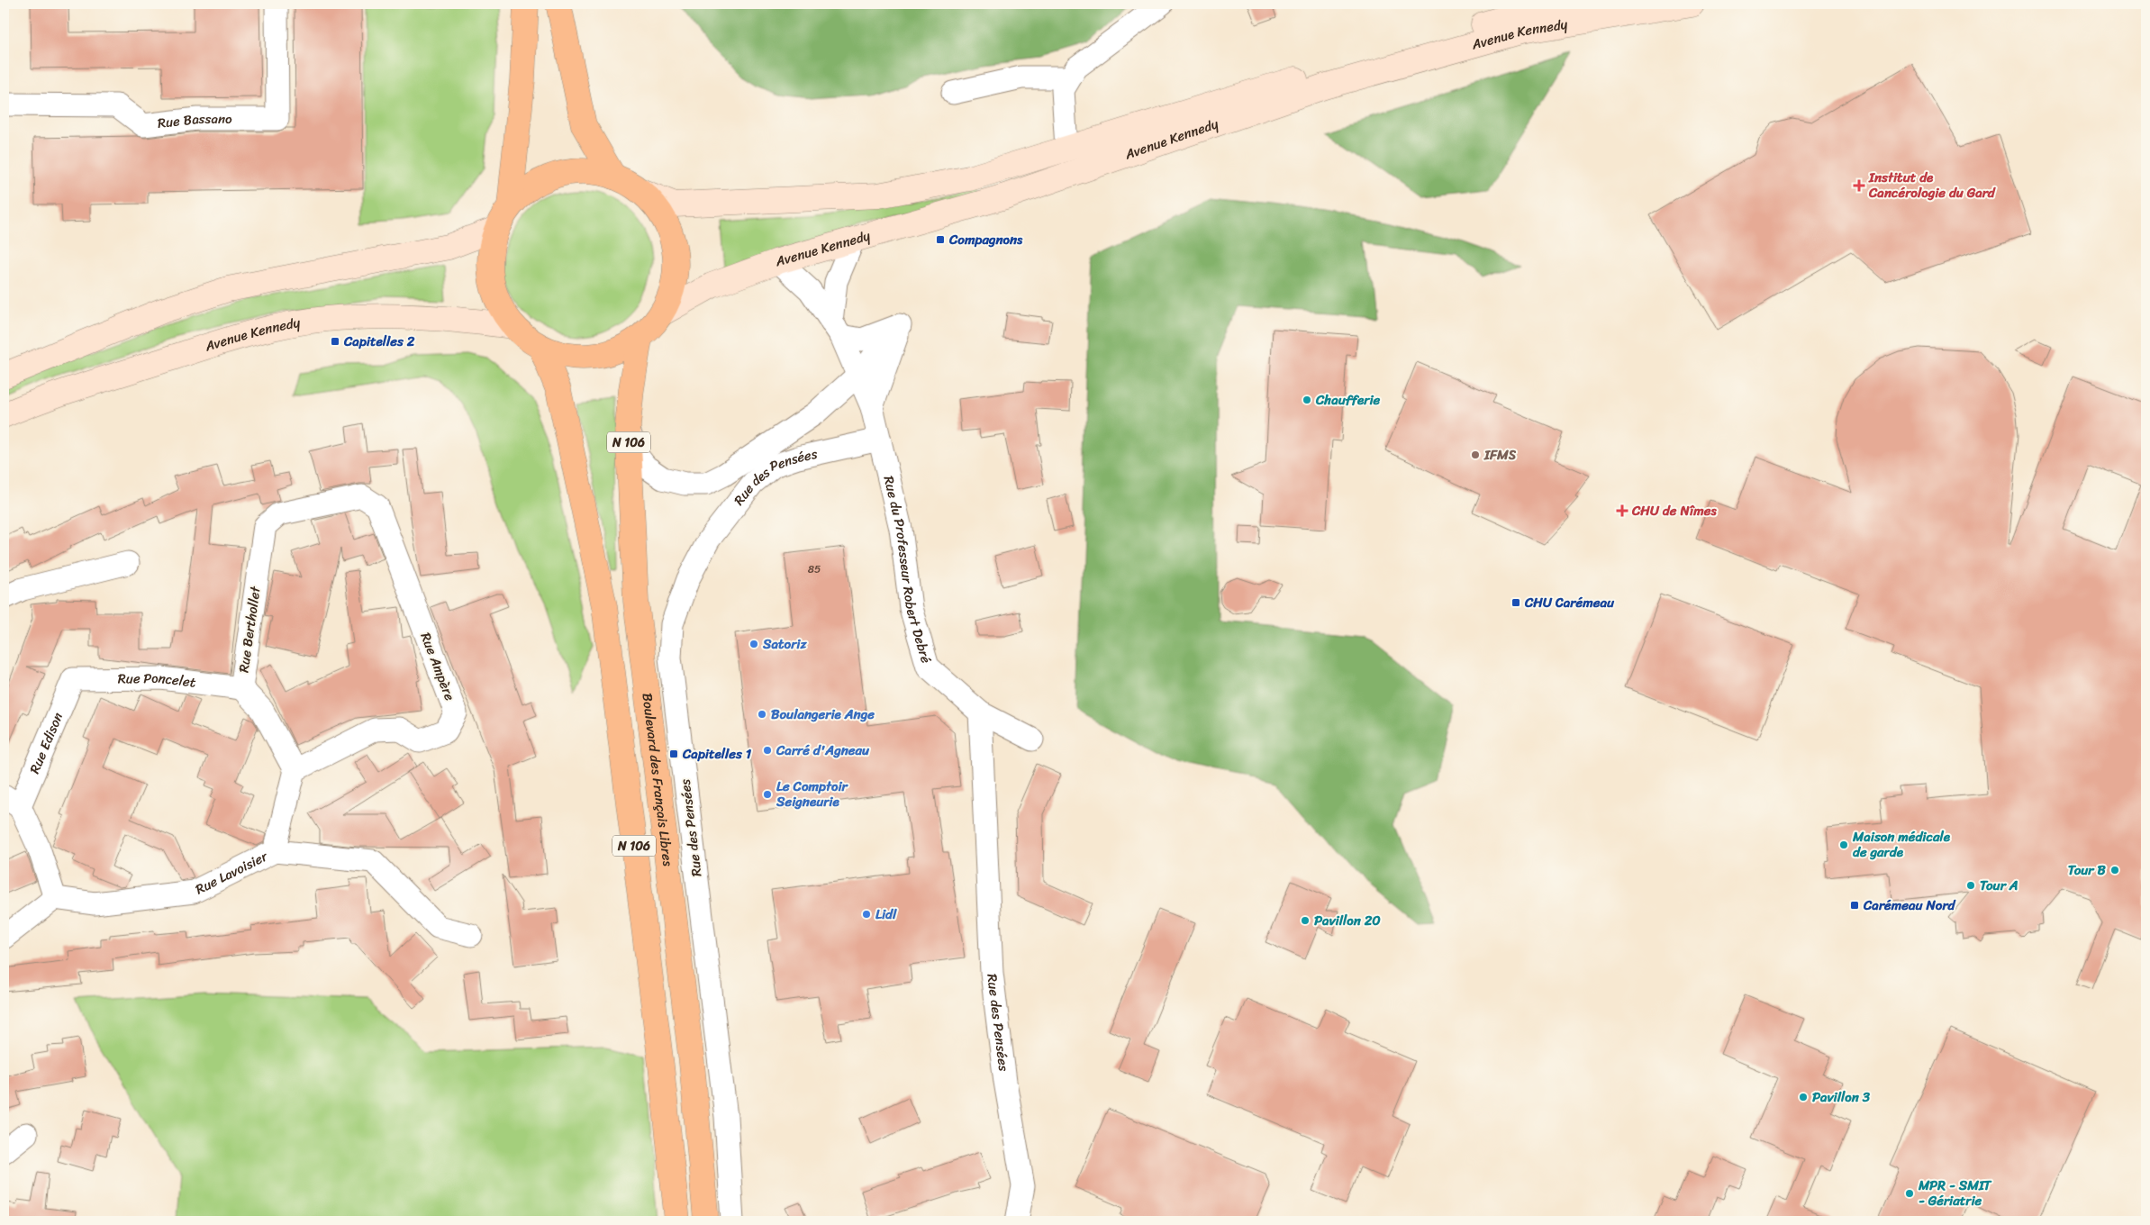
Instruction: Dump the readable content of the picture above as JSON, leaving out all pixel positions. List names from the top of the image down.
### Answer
{
  "streets": {
    "main road": ["Avenue Kennedy", "N 106", "Boulevard des Français Libres"],
    "street": [
      "Rue Bassano",
      "Rue des Pensées",
      "Rue du Professeur Robert Debré",
      "Rue Berthollet",
      "Rue Ampère",
      "Rue Poncelet",
      "Rue Edison",
      "Rue Lavoisier"
    ]
  },
  "crossings": [
    ["Avenue Kennedy", "Rue du Professeur Robert Debré"],
    ["Rue des Pensées", "Rue du Professeur Robert Debré"],
    ["Rue Berthollet", "Rue Ampère"],
    ["Rue Berthollet", "Rue Poncelet"],
    ["Rue Poncelet", "Rue Edison"]
  ],
  "places": {
    "health": ["Institut de Cancérologie du Gard", "CHU de Nîmes"],
    "transit": [
      "Compagnons",
      "Capitelles 2",
      "CHU Carémeau",
      "Capitelles 1",
      "Carémeau Nord"
    ],
    "other": [
      "Chaufferie",
      "IFMS",
      "Satoriz",
      "Boulangerie Ange",
      "Carré d'Agneau",
      "Le Comptoir Seigneurie",
      "Maison médicale de garde",
      "Tour B",
      "Tour A",
      "Lidl",
      "Pavillon 20",
      "Pavillon 3",
      "MPR - SMIT - Gériatrie"
    ]
  },
  "house_numbers": ["85"]
}
